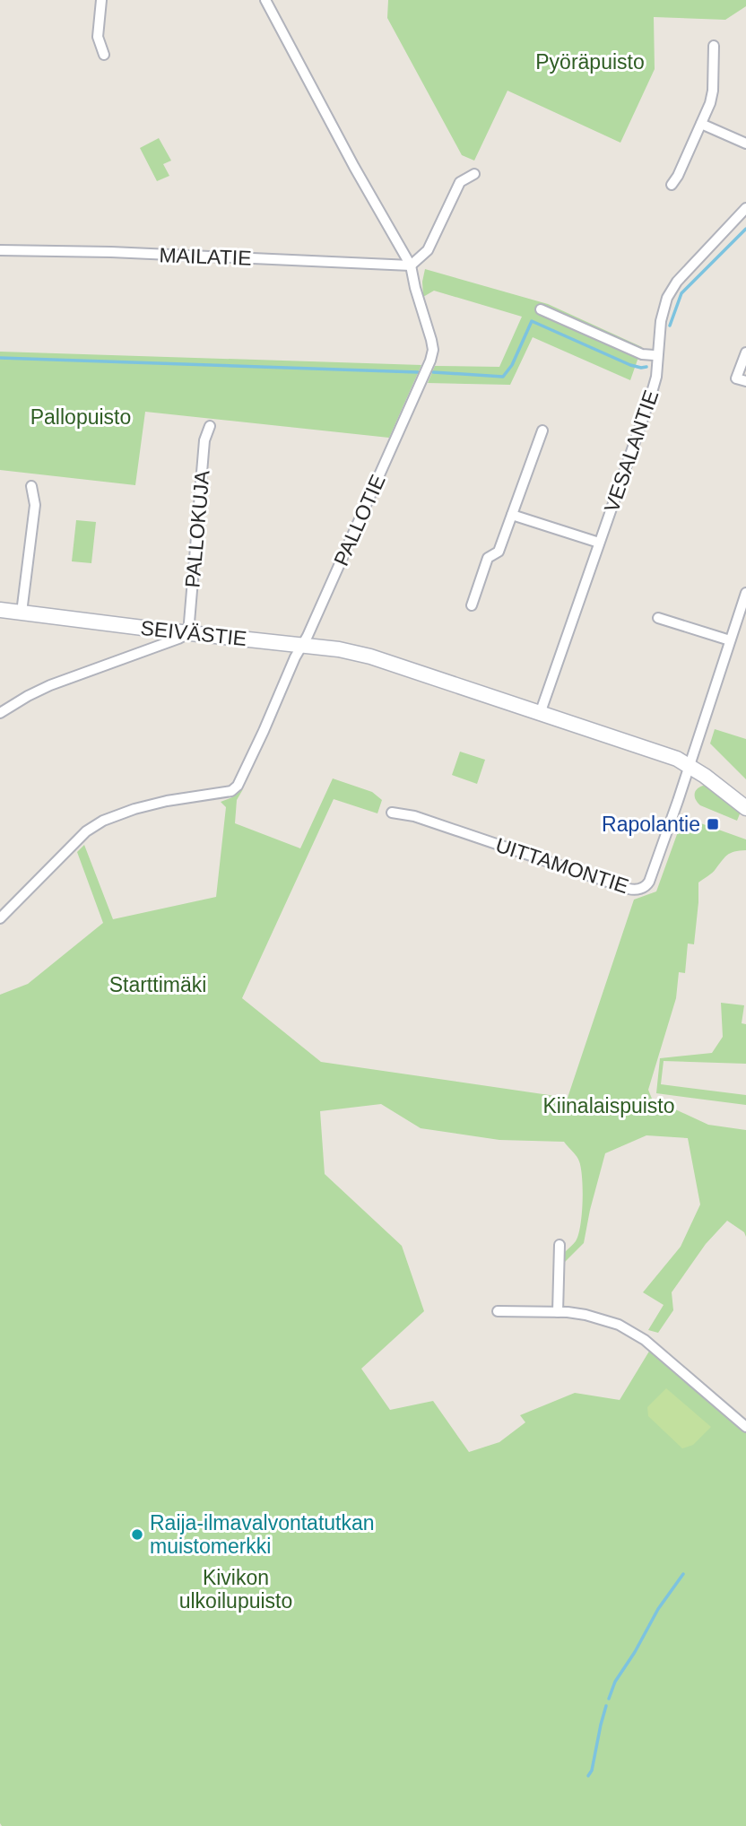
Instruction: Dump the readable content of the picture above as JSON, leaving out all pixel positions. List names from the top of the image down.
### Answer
{
  "streets": {
    "street": [
      "MAILATIE",
      "VESALANTIE",
      "PALLOTIE",
      "PALLOKUJA",
      "SEIVÄSTIE",
      "UITTAMONTIE"
    ]
  },
  "crossings": [
    ["MAILATIE", "PALLOTIE"],
    ["VESALANTIE", "SEIVÄSTIE"],
    ["PALLOTIE", "SEIVÄSTIE"],
    ["PALLOKUJA", "SEIVÄSTIE"]
  ],
  "parks": [
    "Pyöräpuisto",
    "Pallopuisto",
    "Starttimäki",
    "Kiinalaispuisto",
    "Kivikon ulkoilupuisto"
  ],
  "places": {
    "transit": ["Rapolantie"],
    "other": ["Raija-ilmavalvontatutkan muistomerkki"]
  }
}
